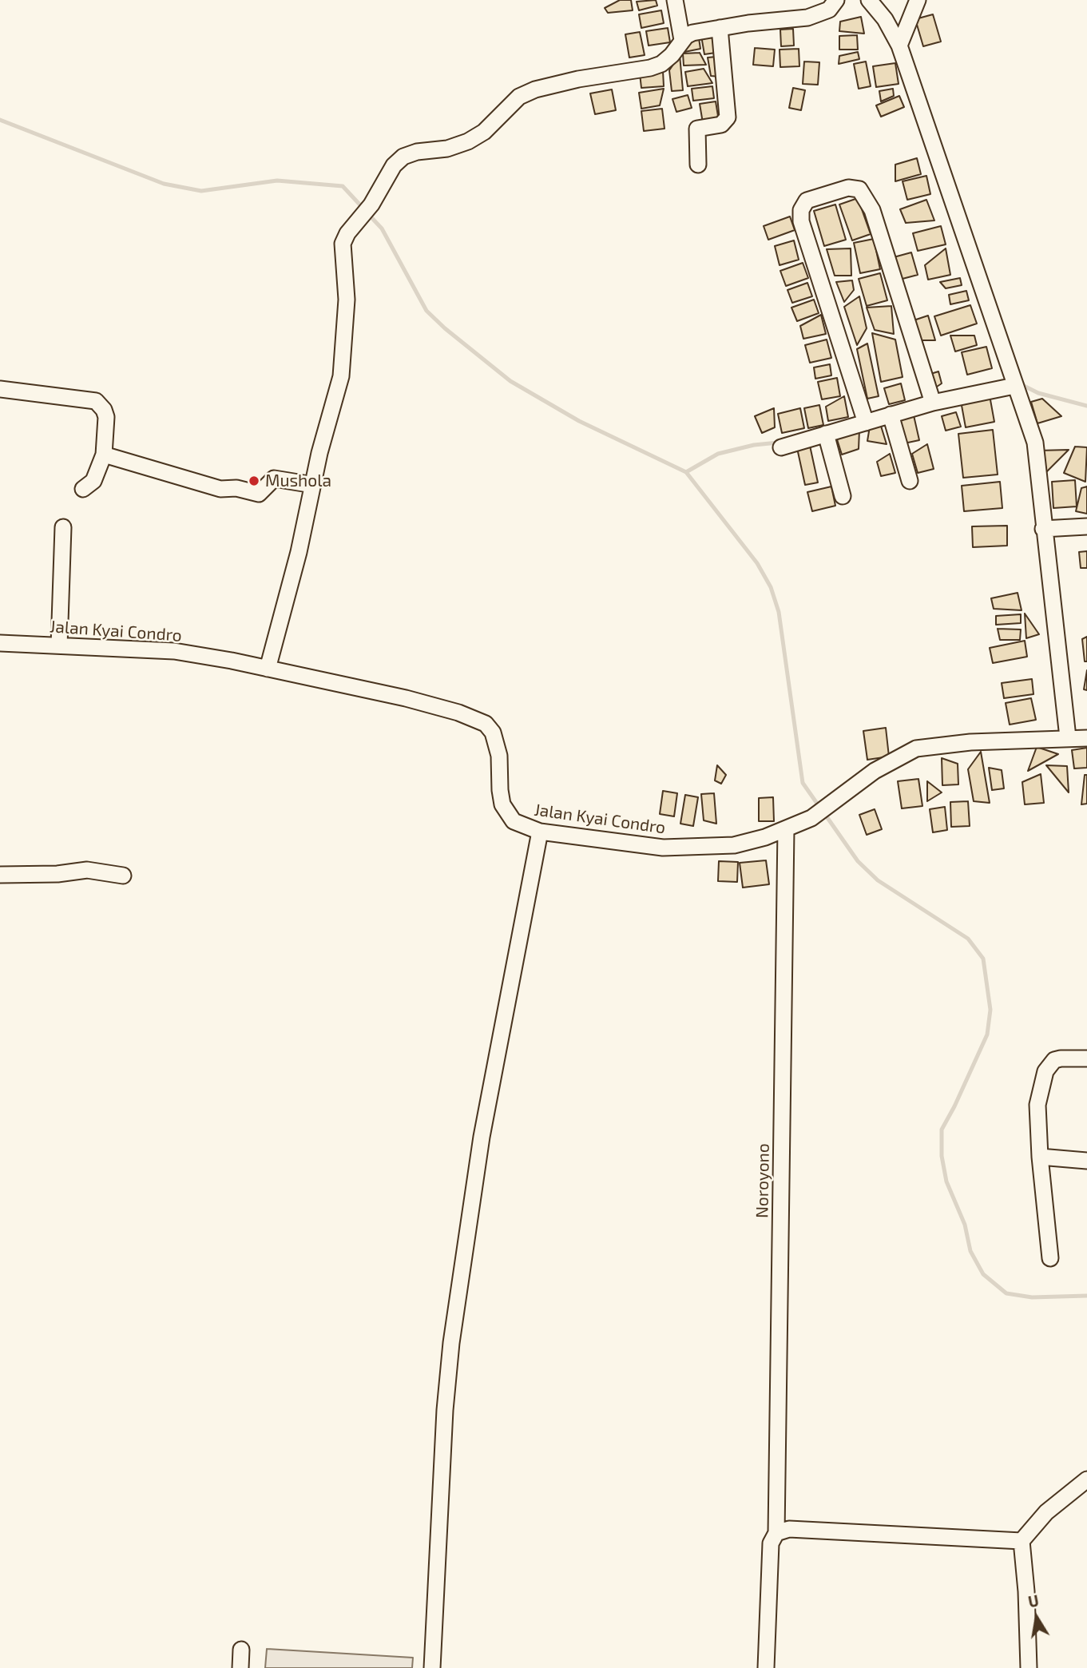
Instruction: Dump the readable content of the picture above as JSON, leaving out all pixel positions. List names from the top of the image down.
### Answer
{
  "streets": {
    "street": ["Jalan Kyai Condro", "Noroyono"]
  },
  "crossings": [
    ["Jalan Kyai Condro", "Noroyono"]
  ],
  "places": ["Mushola"],
  "north": "top"
}
